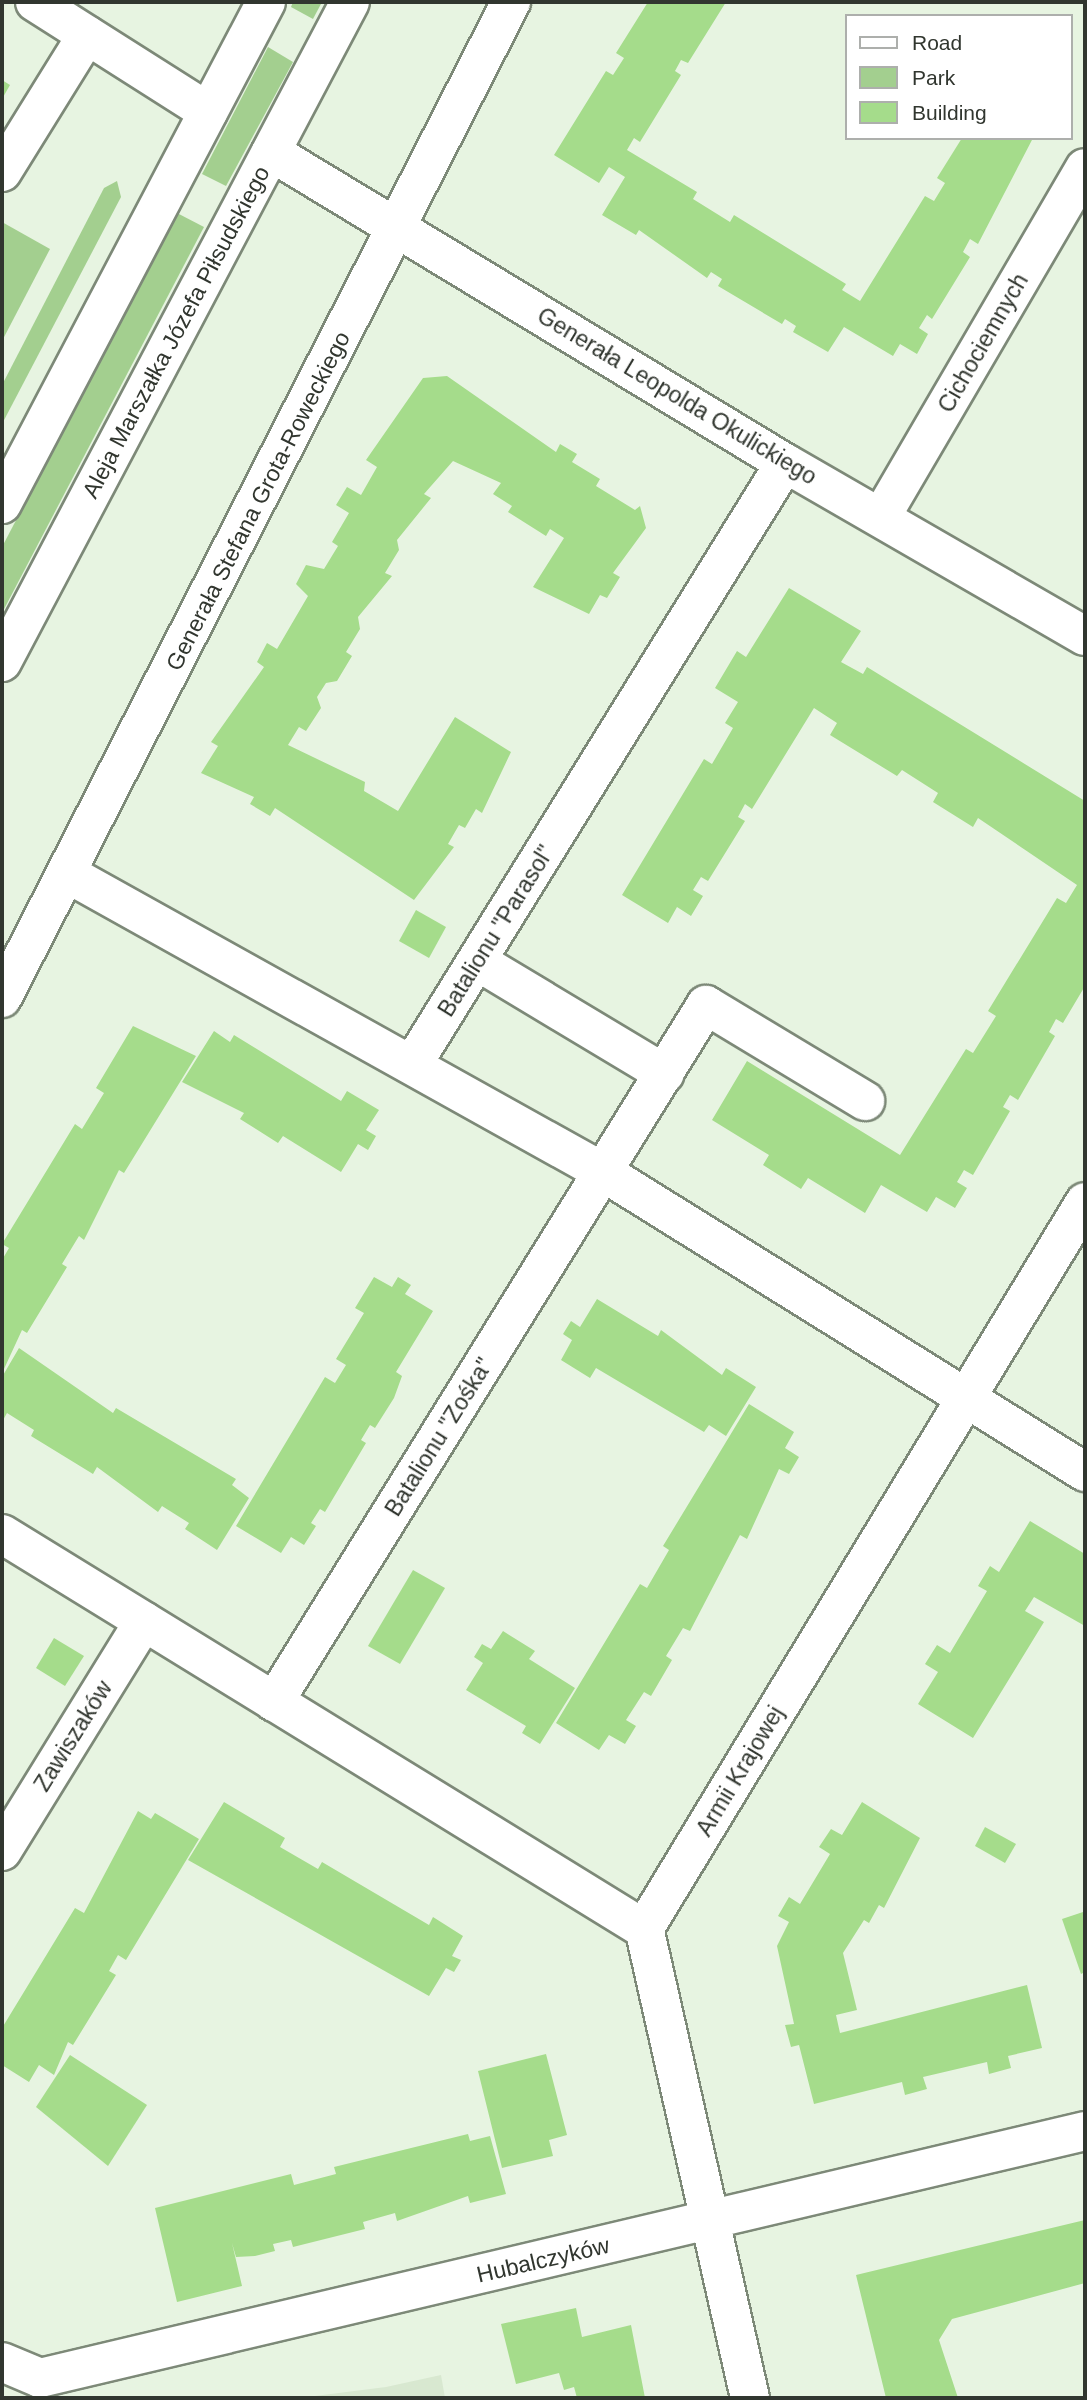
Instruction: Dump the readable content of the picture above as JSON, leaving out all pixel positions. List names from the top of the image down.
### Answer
{
  "streets": {
    "street": [
      "Aleja Marszałka Józefa Piłsudskiego",
      "Cichociemnych",
      "Generała Leopolda Okulickiego",
      "Generała Stefana Grota-Roweckiego",
      "Batalionu \"Parasol\"",
      "Batalionu \"Zośka\"",
      "Zawiszaków",
      "Armii Krajowej",
      "Hubalczyków"
    ]
  },
  "crossings": [
    ["Aleja Marszałka Józefa Piłsudskiego", "Generała Leopolda Okulickiego"],
    ["Cichociemnych", "Generała Leopolda Okulickiego"],
    ["Generała Leopolda Okulickiego", "Generała Stefana Grota-Roweckiego"],
    ["Generała Leopolda Okulickiego", "Batalionu \"Parasol\""]
  ],
  "legend": ["Road", "Park", "Building"]
}
